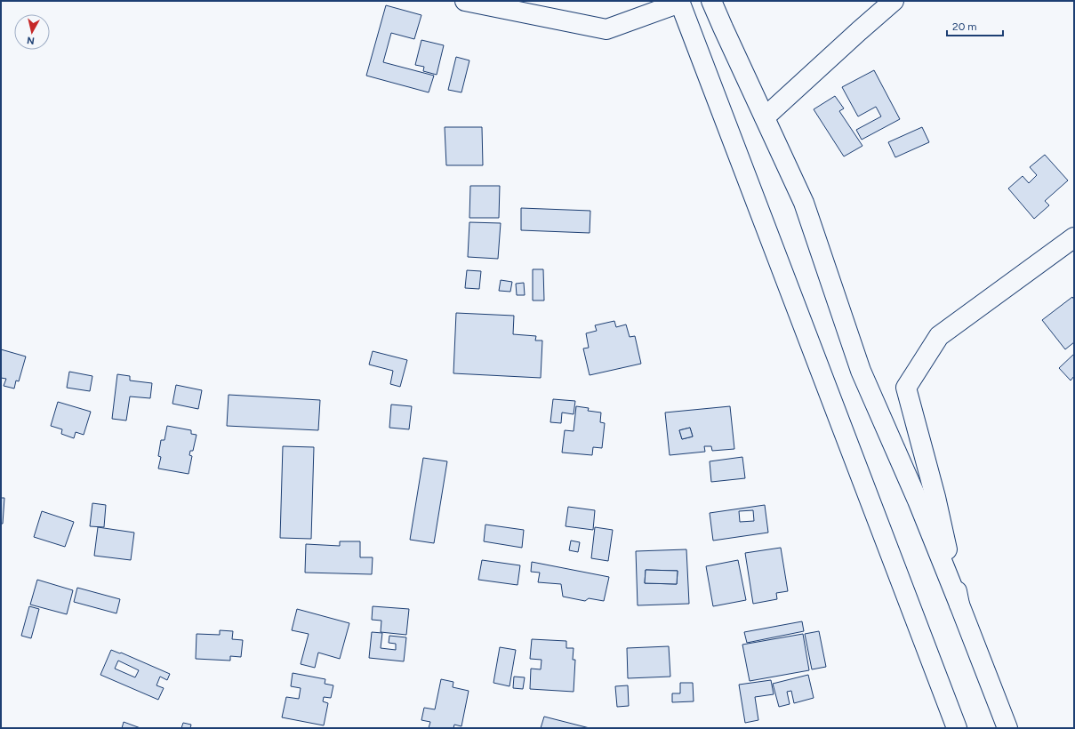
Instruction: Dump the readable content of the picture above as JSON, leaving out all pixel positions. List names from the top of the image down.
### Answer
{
  "scale_bar": "20 m",
  "north": "bottom"
}
